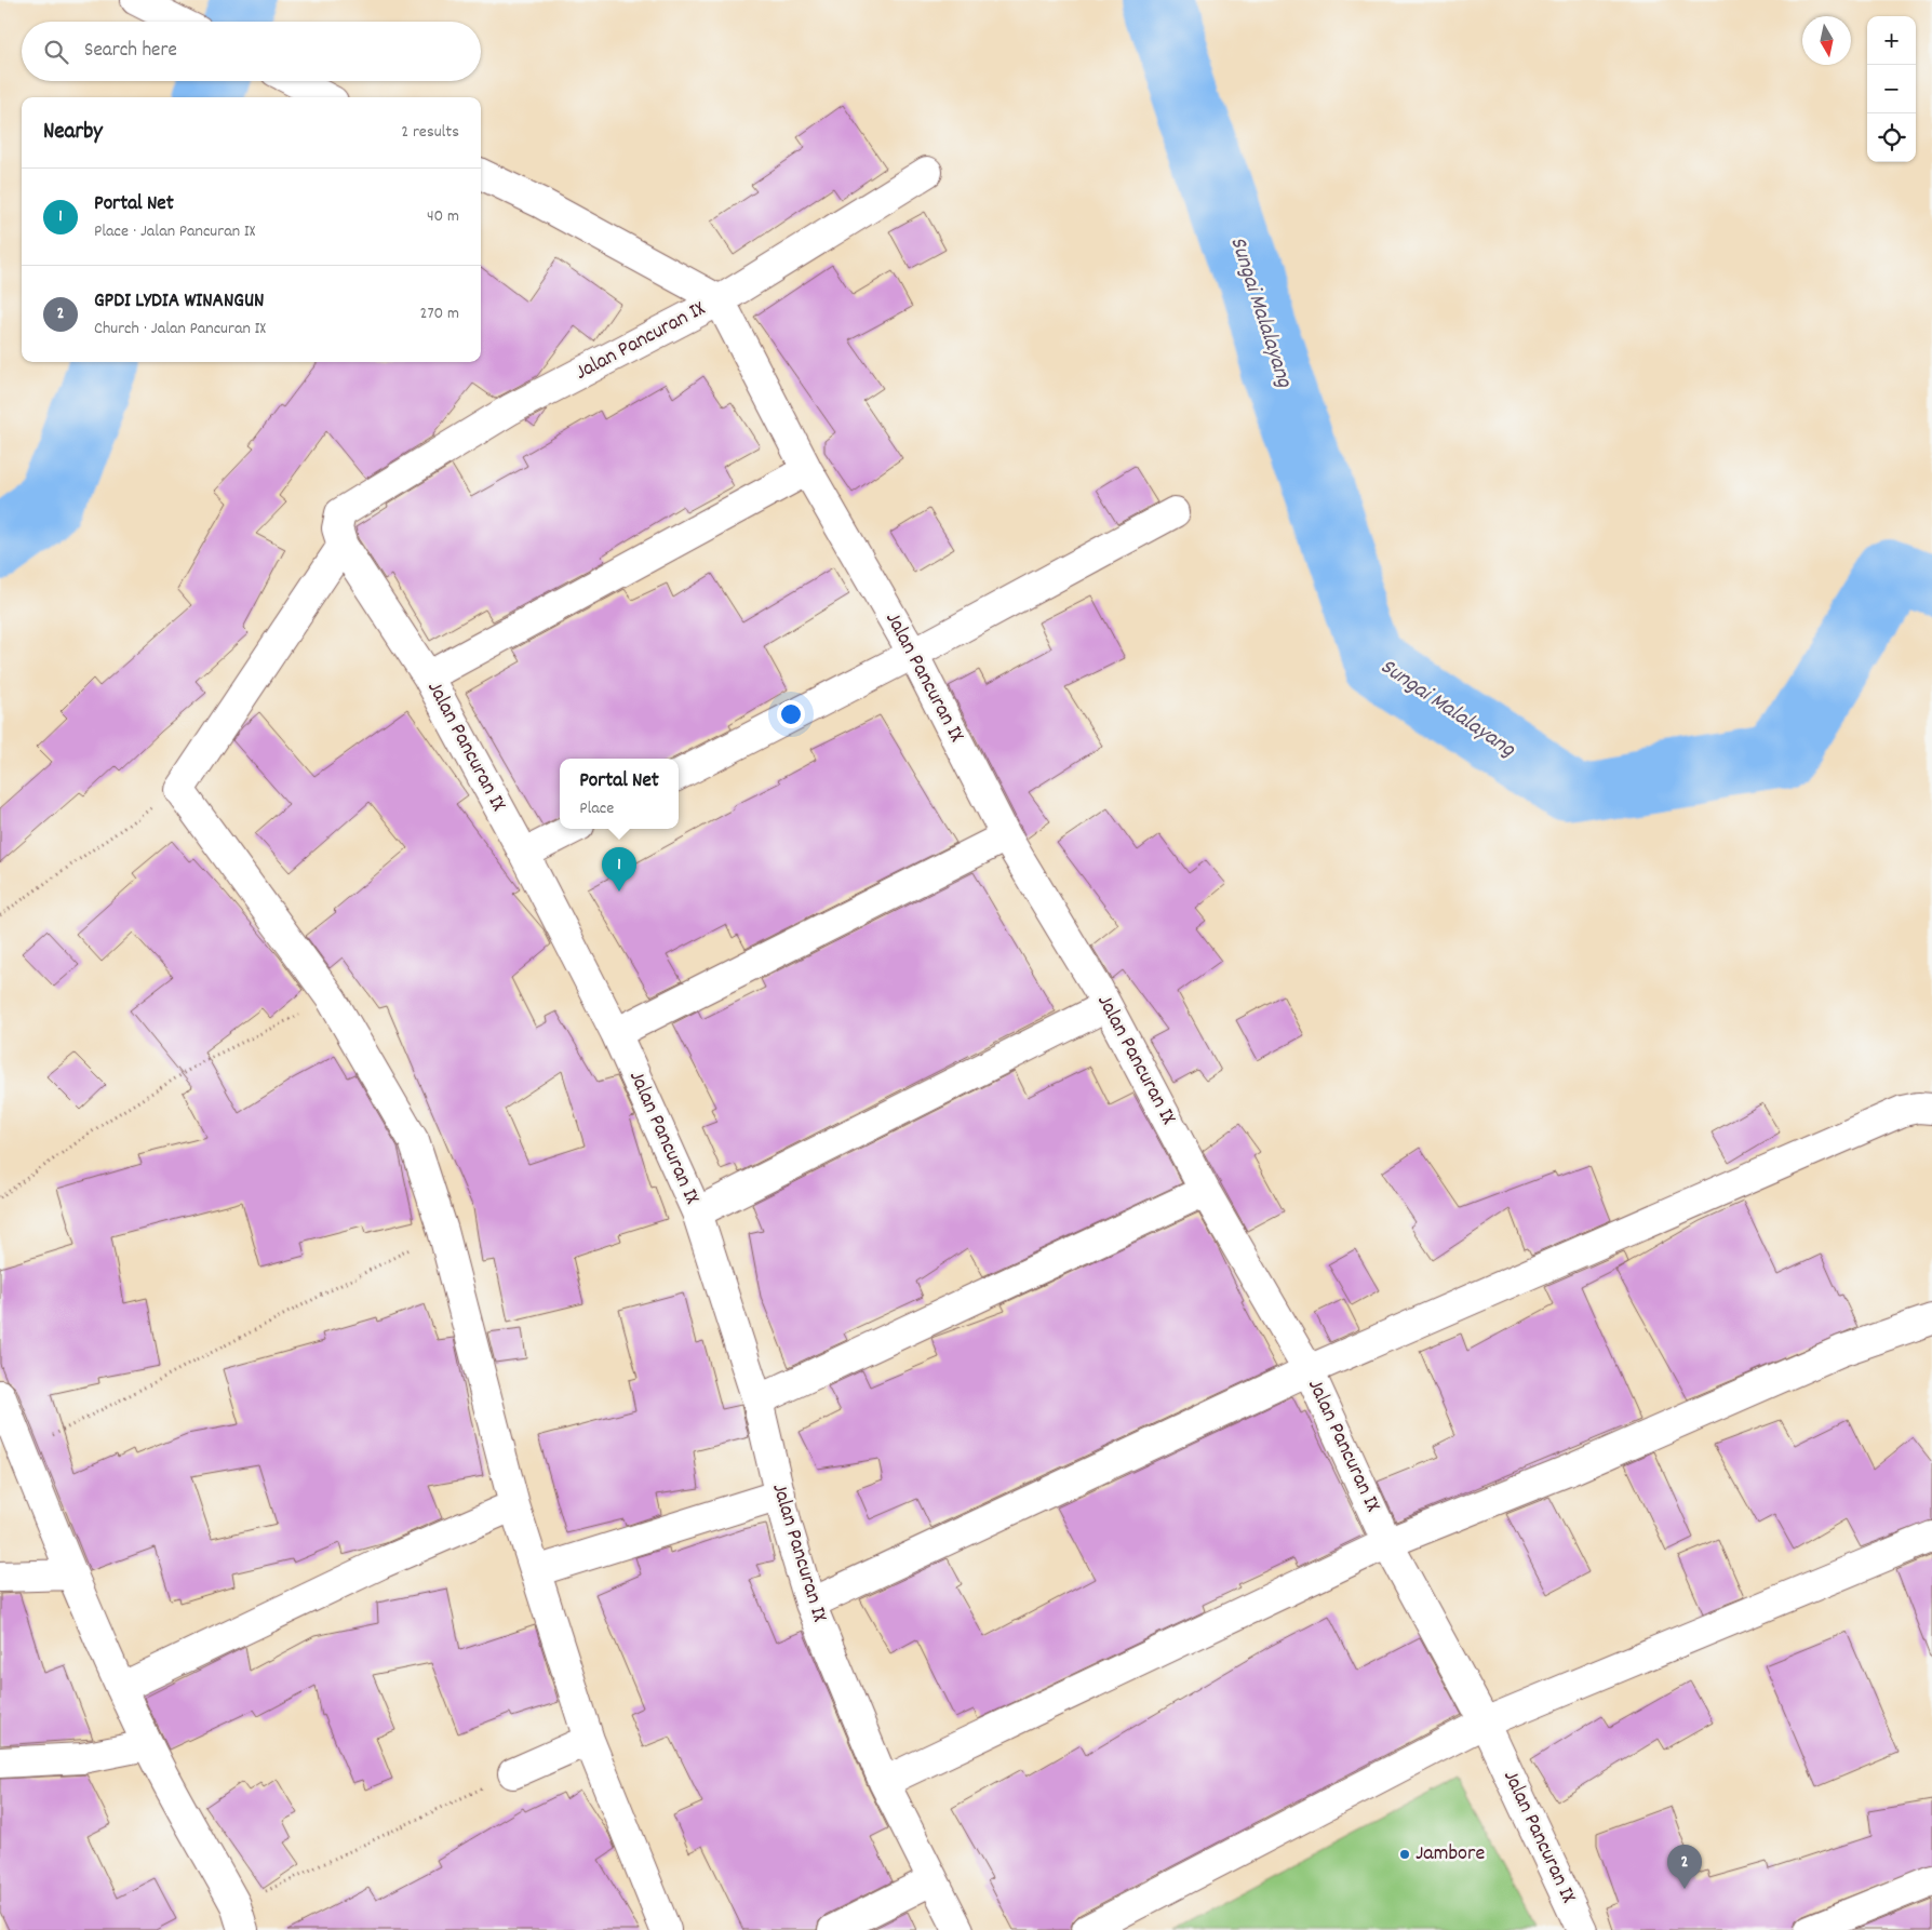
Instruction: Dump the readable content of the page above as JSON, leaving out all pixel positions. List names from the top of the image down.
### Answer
{
  "streets": {
    "street": ["Jalan Pancuran IX"]
  },
  "water": ["Sungai Malalayang"],
  "places": ["Jambore"],
  "north": "bottom",
  "page": {
    "map_buttons": ["+", "−"],
    "search": "Search here",
    "heading": ["Nearby", "2 results"],
    "list": [
      {
        "mark": "1",
        "name": "Portal Net",
        "note": "Place · Jalan Pancuran IX",
        "value": "40 m"
      },
      {
        "mark": "2",
        "name": "GPDI LYDIA WINANGUN",
        "note": "Church · Jalan Pancuran IX",
        "value": "270 m"
      }
    ],
    "popup": ["Portal Net", "Place"],
    "pins": ["1", "2"]
  }
}
